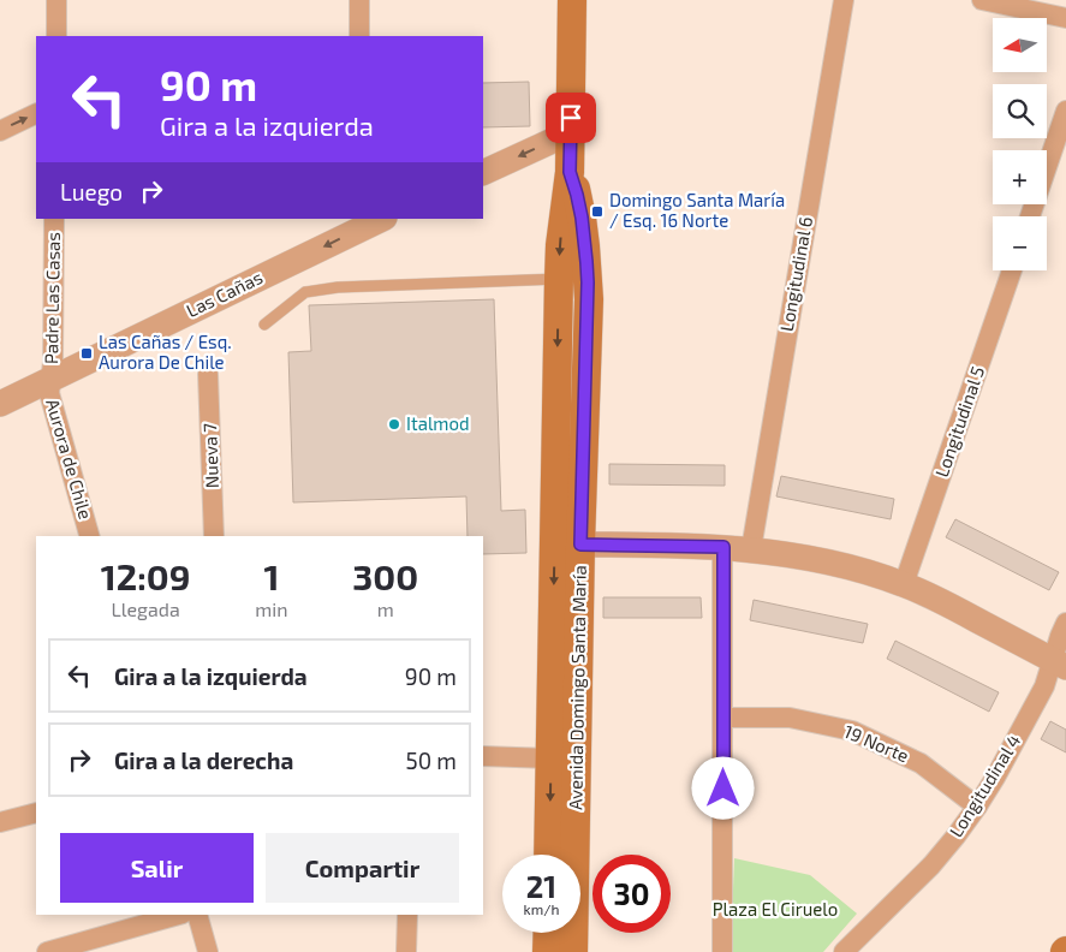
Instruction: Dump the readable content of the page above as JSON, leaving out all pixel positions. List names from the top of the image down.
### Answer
{
  "streets": {
    "main road": ["Avenida Domingo Santa María"],
    "street": [
      "Longitudinal 6",
      "Las Cañas",
      "Padre Las Casas",
      "Longitudinal 5",
      "Nueva 7",
      "Aurora de Chile",
      "19 Norte",
      "Longitudinal 4"
    ]
  },
  "crossings": [
    ["Las Cañas", "Padre Las Casas"],
    ["Las Cañas", "Aurora de Chile"],
    ["Padre Las Casas", "Aurora de Chile"],
    ["19 Norte", "Longitudinal 4"]
  ],
  "one_way": ["Las Cañas"],
  "parks": ["Plaza El Ciruelo"],
  "places": {
    "transit": ["Domingo Santa María / Esq. 16 Norte", "Las Cañas / Esq. Aurora De Chile"],
    "other": ["Italmod"]
  },
  "north": "left",
  "page": {
    "map_buttons": ["+", "−"],
    "turn": ["90 m", "Gira a la izquierda"],
    "then": "Luego",
    "eta": [
      "12:09",
      "Llegada",
      "1",
      "min",
      "300",
      "m"
    ],
    "list": [
      {
        "name": "Gira a la izquierda",
        "value": "90 m"
      },
      {
        "name": "Gira a la derecha",
        "value": "50 m"
      }
    ],
    "buttons": ["Salir", "Compartir"],
    "speed": "21 km/h",
    "limit": "30"
  }
}
